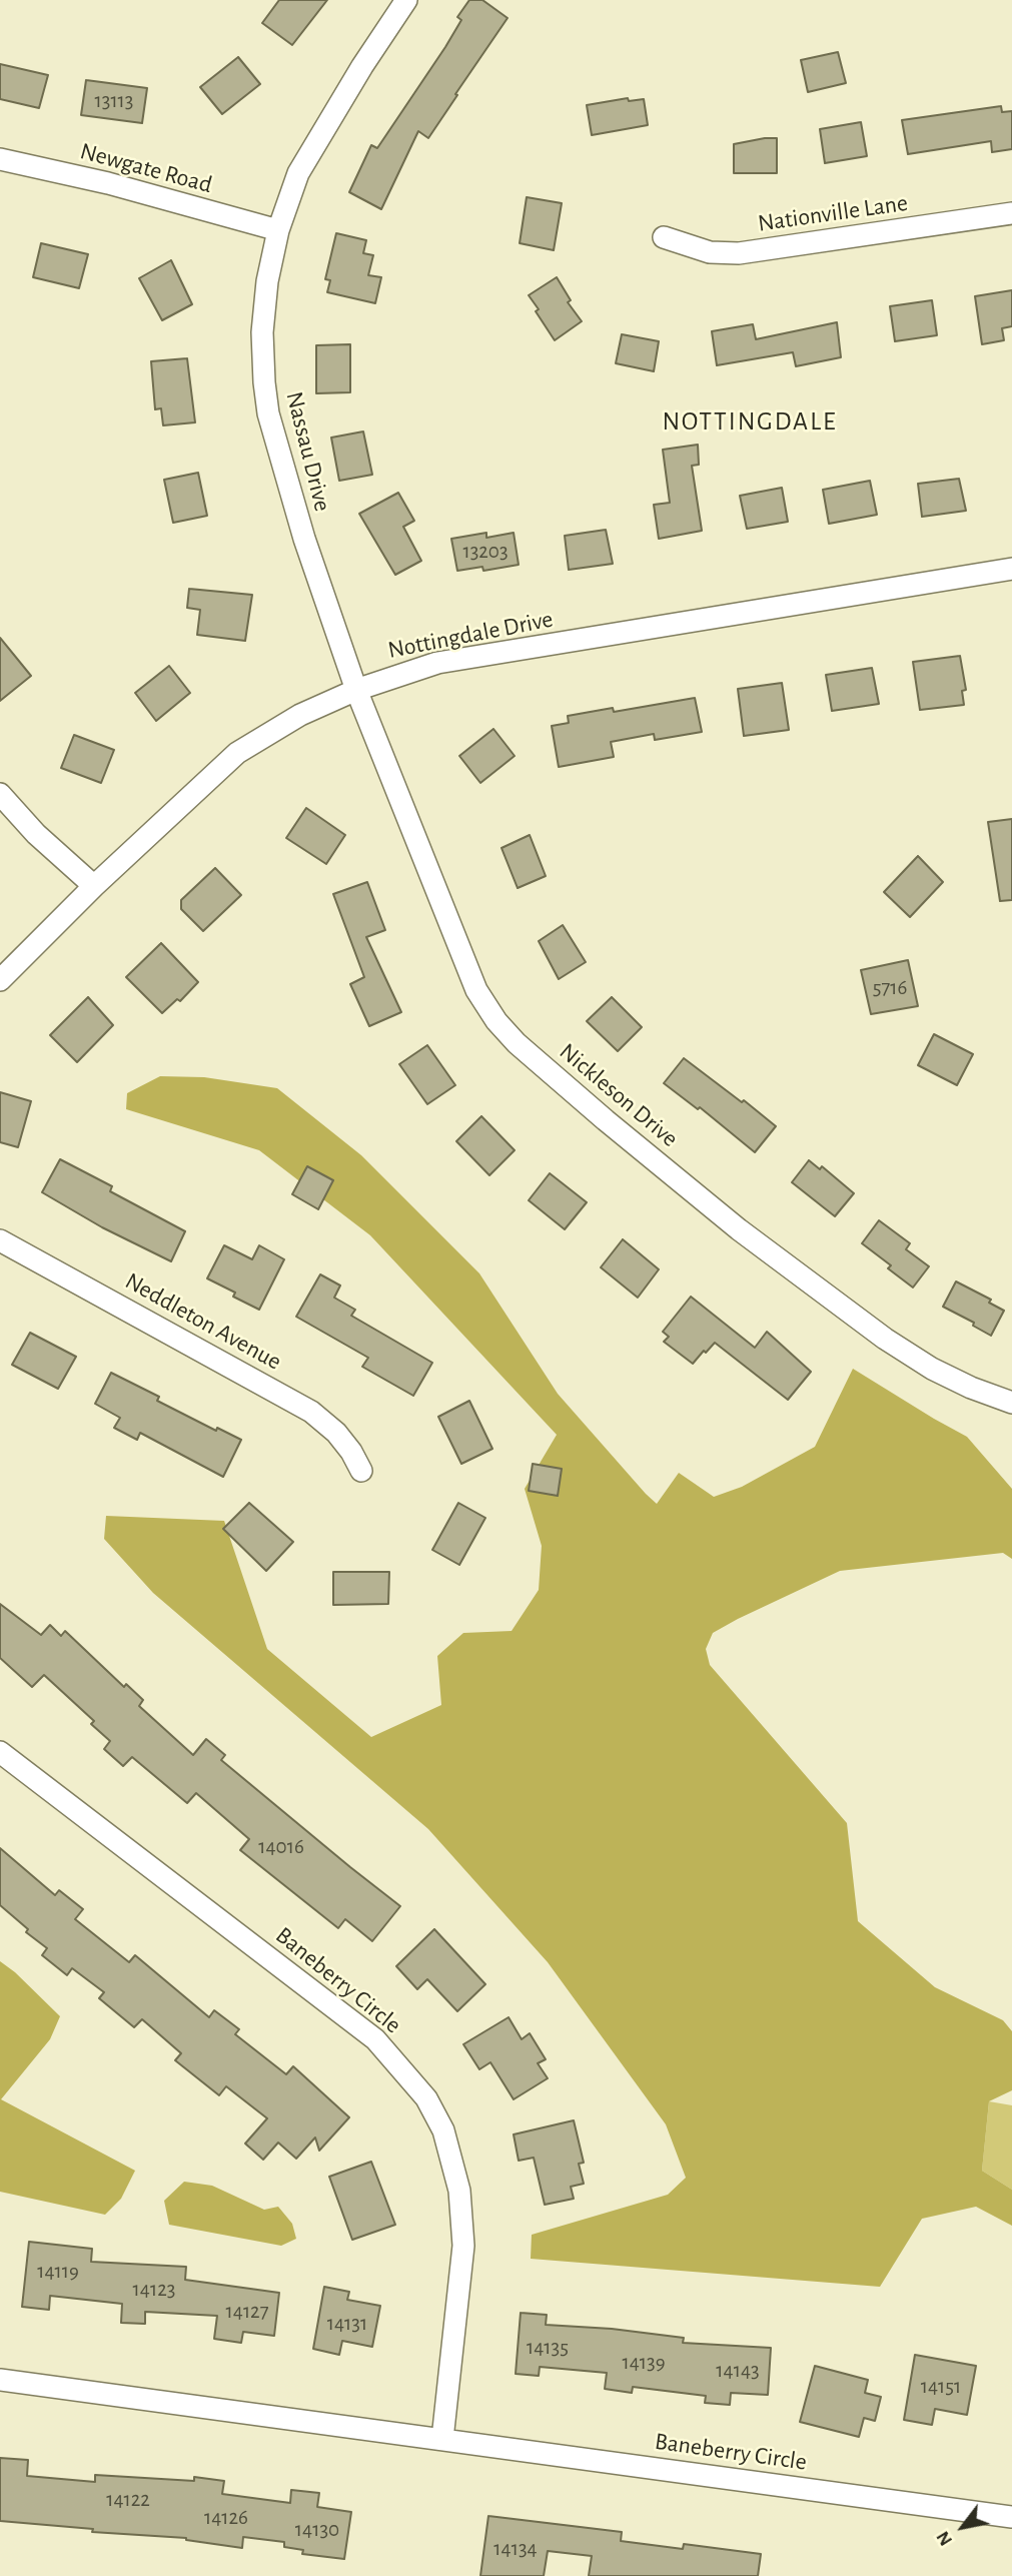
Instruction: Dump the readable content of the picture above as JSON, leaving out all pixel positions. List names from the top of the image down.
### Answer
{
  "streets": {
    "street": [
      "Newgate Road",
      "Nationville Lane",
      "Nassau Drive",
      "Nottingdale Drive",
      "Nickleson Drive",
      "Neddleton Avenue",
      "Baneberry Circle"
    ]
  },
  "crossings": [
    ["Newgate Road", "Nassau Drive"],
    ["Nassau Drive", "Nottingdale Drive"],
    ["Nassau Drive", "Nickleson Drive"],
    ["Nottingdale Drive", "Nickleson Drive"]
  ],
  "districts": ["NOTTINGDALE"],
  "house_numbers": [
    "13113",
    "13203",
    "5716",
    "14016",
    "14119",
    "14123",
    "14127",
    "14131",
    "14135",
    "14139",
    "14143",
    "14151",
    "14122",
    "14126",
    "14130",
    "14134"
  ],
  "north": "bottom left"
}
